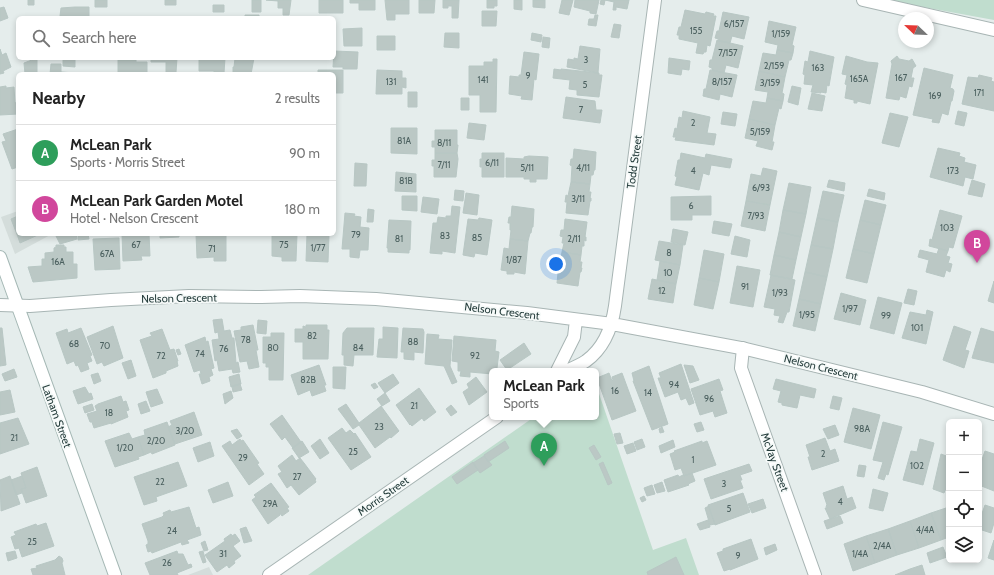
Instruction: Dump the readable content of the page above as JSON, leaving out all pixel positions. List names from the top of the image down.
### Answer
{
  "streets": {
    "street": [
      "Todd Street",
      "Nelson Crescent",
      "Latham Street",
      "McVay Street",
      "Morris Street"
    ]
  },
  "crossings": [
    ["Todd Street", "Nelson Crescent"],
    ["Nelson Crescent", "Latham Street"],
    ["Nelson Crescent", "McVay Street"]
  ],
  "house_numbers": [
    "6/157",
    "155",
    "1/159",
    "7/157",
    "3",
    "2/159",
    "163",
    "9",
    "167",
    "165A",
    "141",
    "131",
    "8/157",
    "3/159",
    "5",
    "171",
    "169",
    "7",
    "2",
    "5/159",
    "81A",
    "8/11",
    "6/11",
    "7/11",
    "5/11",
    "4/11",
    "4",
    "173",
    "81B",
    "6/93",
    "3/11",
    "6",
    "7/93",
    "103",
    "79",
    "83",
    "85",
    "81",
    "2/11",
    "67",
    "75",
    "1/77",
    "71",
    "8",
    "67A",
    "1/87",
    "16A",
    "10",
    "91",
    "12",
    "1/93",
    "1/97",
    "1/95",
    "99",
    "101",
    "82",
    "78",
    "88",
    "68",
    "70",
    "80",
    "84",
    "76",
    "74",
    "72",
    "92",
    "82B",
    "94",
    "16",
    "14",
    "96",
    "21",
    "18",
    "23",
    "98A",
    "3/20",
    "21",
    "2/20",
    "1/20",
    "25",
    "2",
    "29",
    "1",
    "102",
    "27",
    "22",
    "3",
    "4",
    "29A",
    "5",
    "4/4A",
    "24",
    "25",
    "2/4A",
    "31",
    "1/4A",
    "9",
    "26"
  ],
  "north": "top left",
  "page": {
    "search": "Search here",
    "heading": ["Nearby", "2 results"],
    "list": [
      {
        "mark": "A",
        "name": "McLean Park",
        "note": "Sports · Morris Street",
        "value": "90 m"
      },
      {
        "mark": "B",
        "name": "McLean Park Garden Motel",
        "note": "Hotel · Nelson Crescent",
        "value": "180 m"
      }
    ],
    "pins": ["B", "A"],
    "popup": ["McLean Park", "Sports"],
    "map_buttons": ["+", "−"]
  }
}
